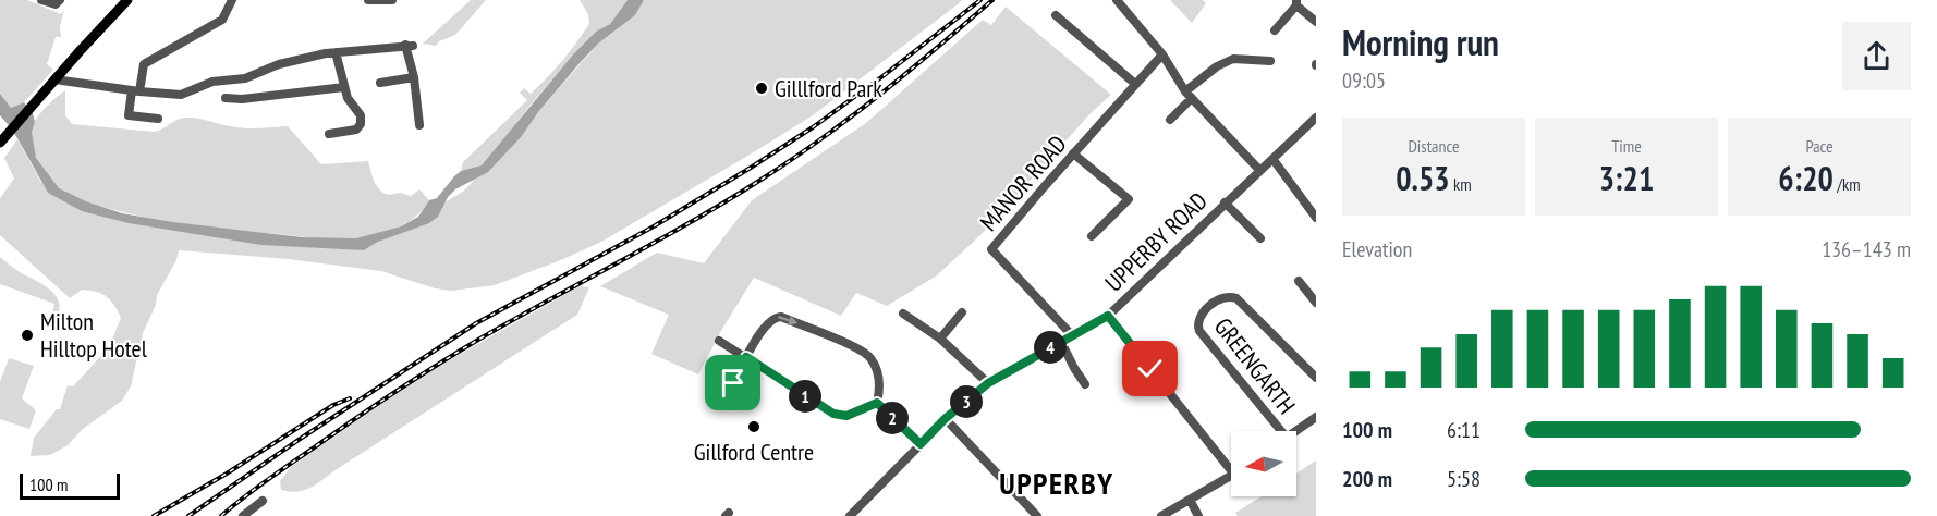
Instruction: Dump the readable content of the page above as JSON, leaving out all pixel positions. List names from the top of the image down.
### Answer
{
  "streets": {
    "street": ["MANOR ROAD", "UPPERBY ROAD", "GREENGARTH"]
  },
  "crossings": [
    ["MANOR ROAD", "UPPERBY ROAD"]
  ],
  "districts": ["UPPERBY"],
  "places": ["Gilllford Park", "Milton Hilltop Hotel", "Gillford Centre"],
  "scale_bar": "100 m",
  "north": "left",
  "page": {
    "heading": ["Morning run", "09:05"],
    "stats": [
      ["Distance", "0.53 km"],
      ["Time", "3:21"],
      ["Pace", "6:20 /km"]
    ],
    "chart": ["Elevation", "136–143 m"],
    "pins": [
      "4",
      "1",
      "3",
      "2"
    ],
    "list": [
      {
        "name": "100 m",
        "note": "6:11"
      },
      {
        "name": "200 m",
        "note": "5:58"
      }
    ],
    "scale": "100 m"
  }
}
